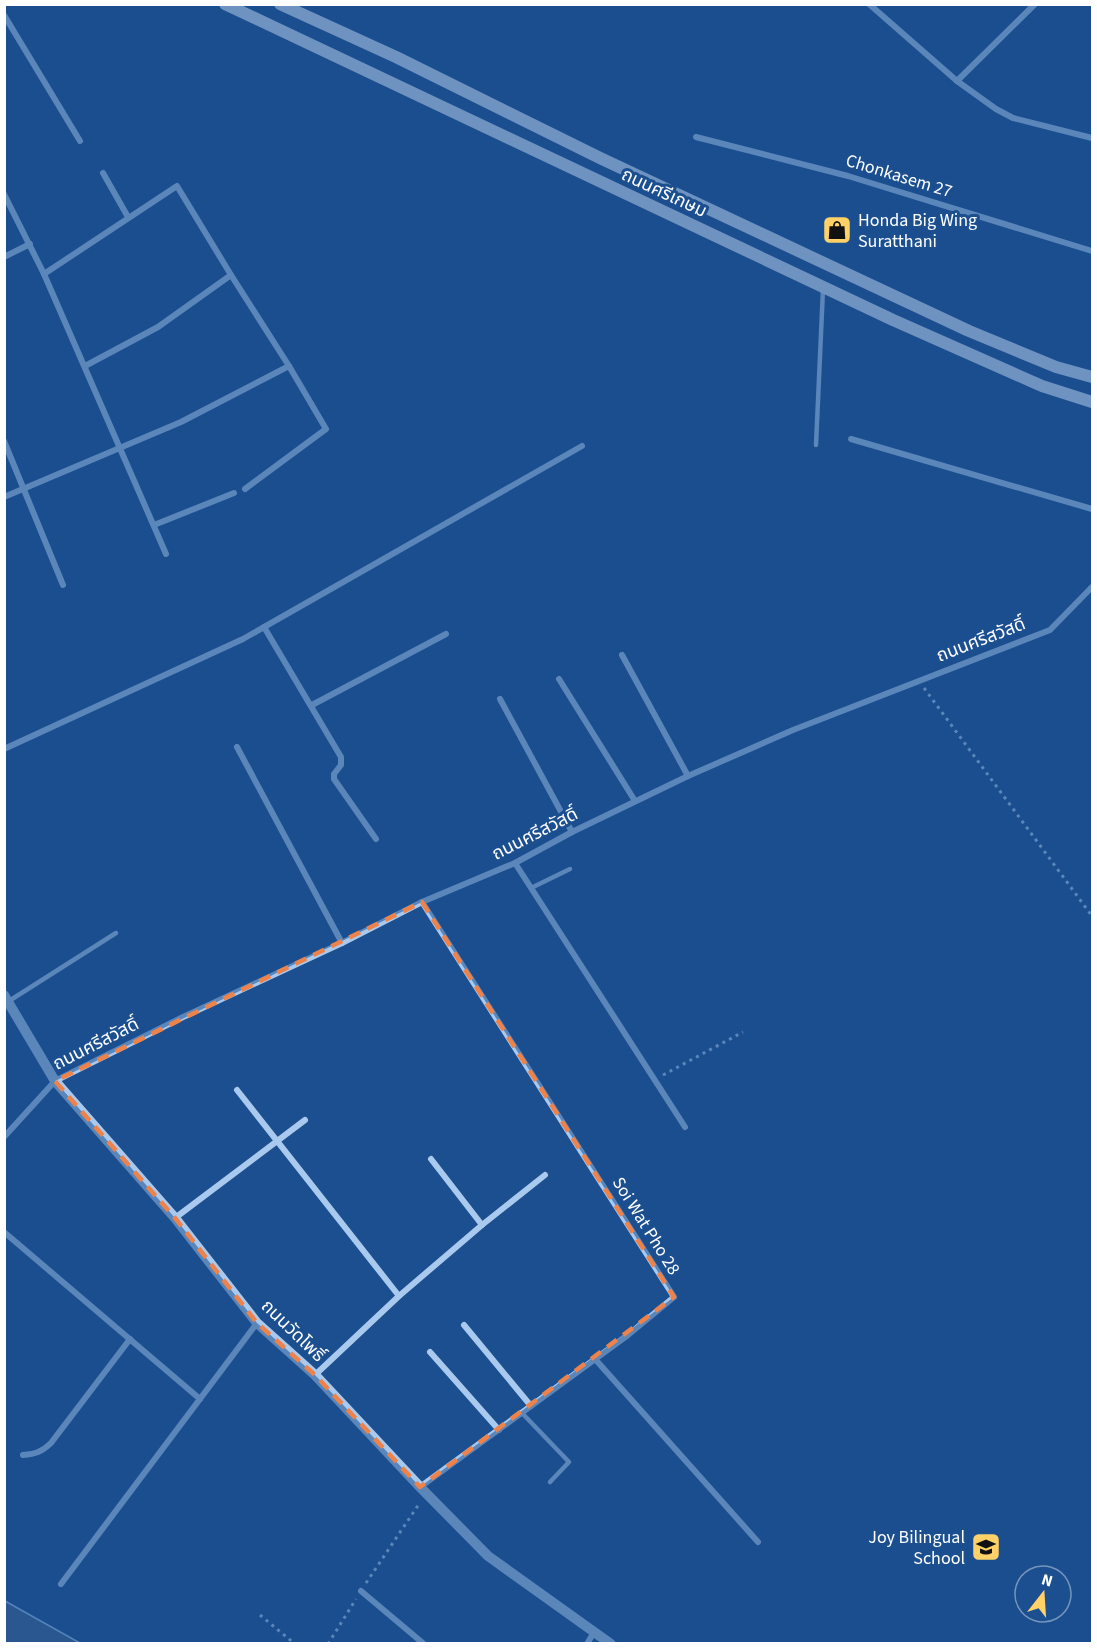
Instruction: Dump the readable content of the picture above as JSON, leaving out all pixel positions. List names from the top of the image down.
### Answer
{
  "streets": {
    "main road": ["ถนนศรีเกษม"],
    "street": [
      "Chonkasem 27",
      "ถนนศรีสวัสดิ์",
      "Soi Wat Pho 28",
      "ถนนวัดโพธิ์"
    ]
  },
  "crossings": [
    ["ถนนศรีสวัสดิ์", "Soi Wat Pho 28"],
    ["ถนนศรีสวัสดิ์", "ถนนวัดโพธิ์"],
    ["Soi Wat Pho 28", "ถนนวัดโพธิ์"]
  ],
  "places": {
    "shop": ["Honda Big Wing Suratthani"],
    "school or university": ["Joy Bilingual School"]
  },
  "north": "top"
}
